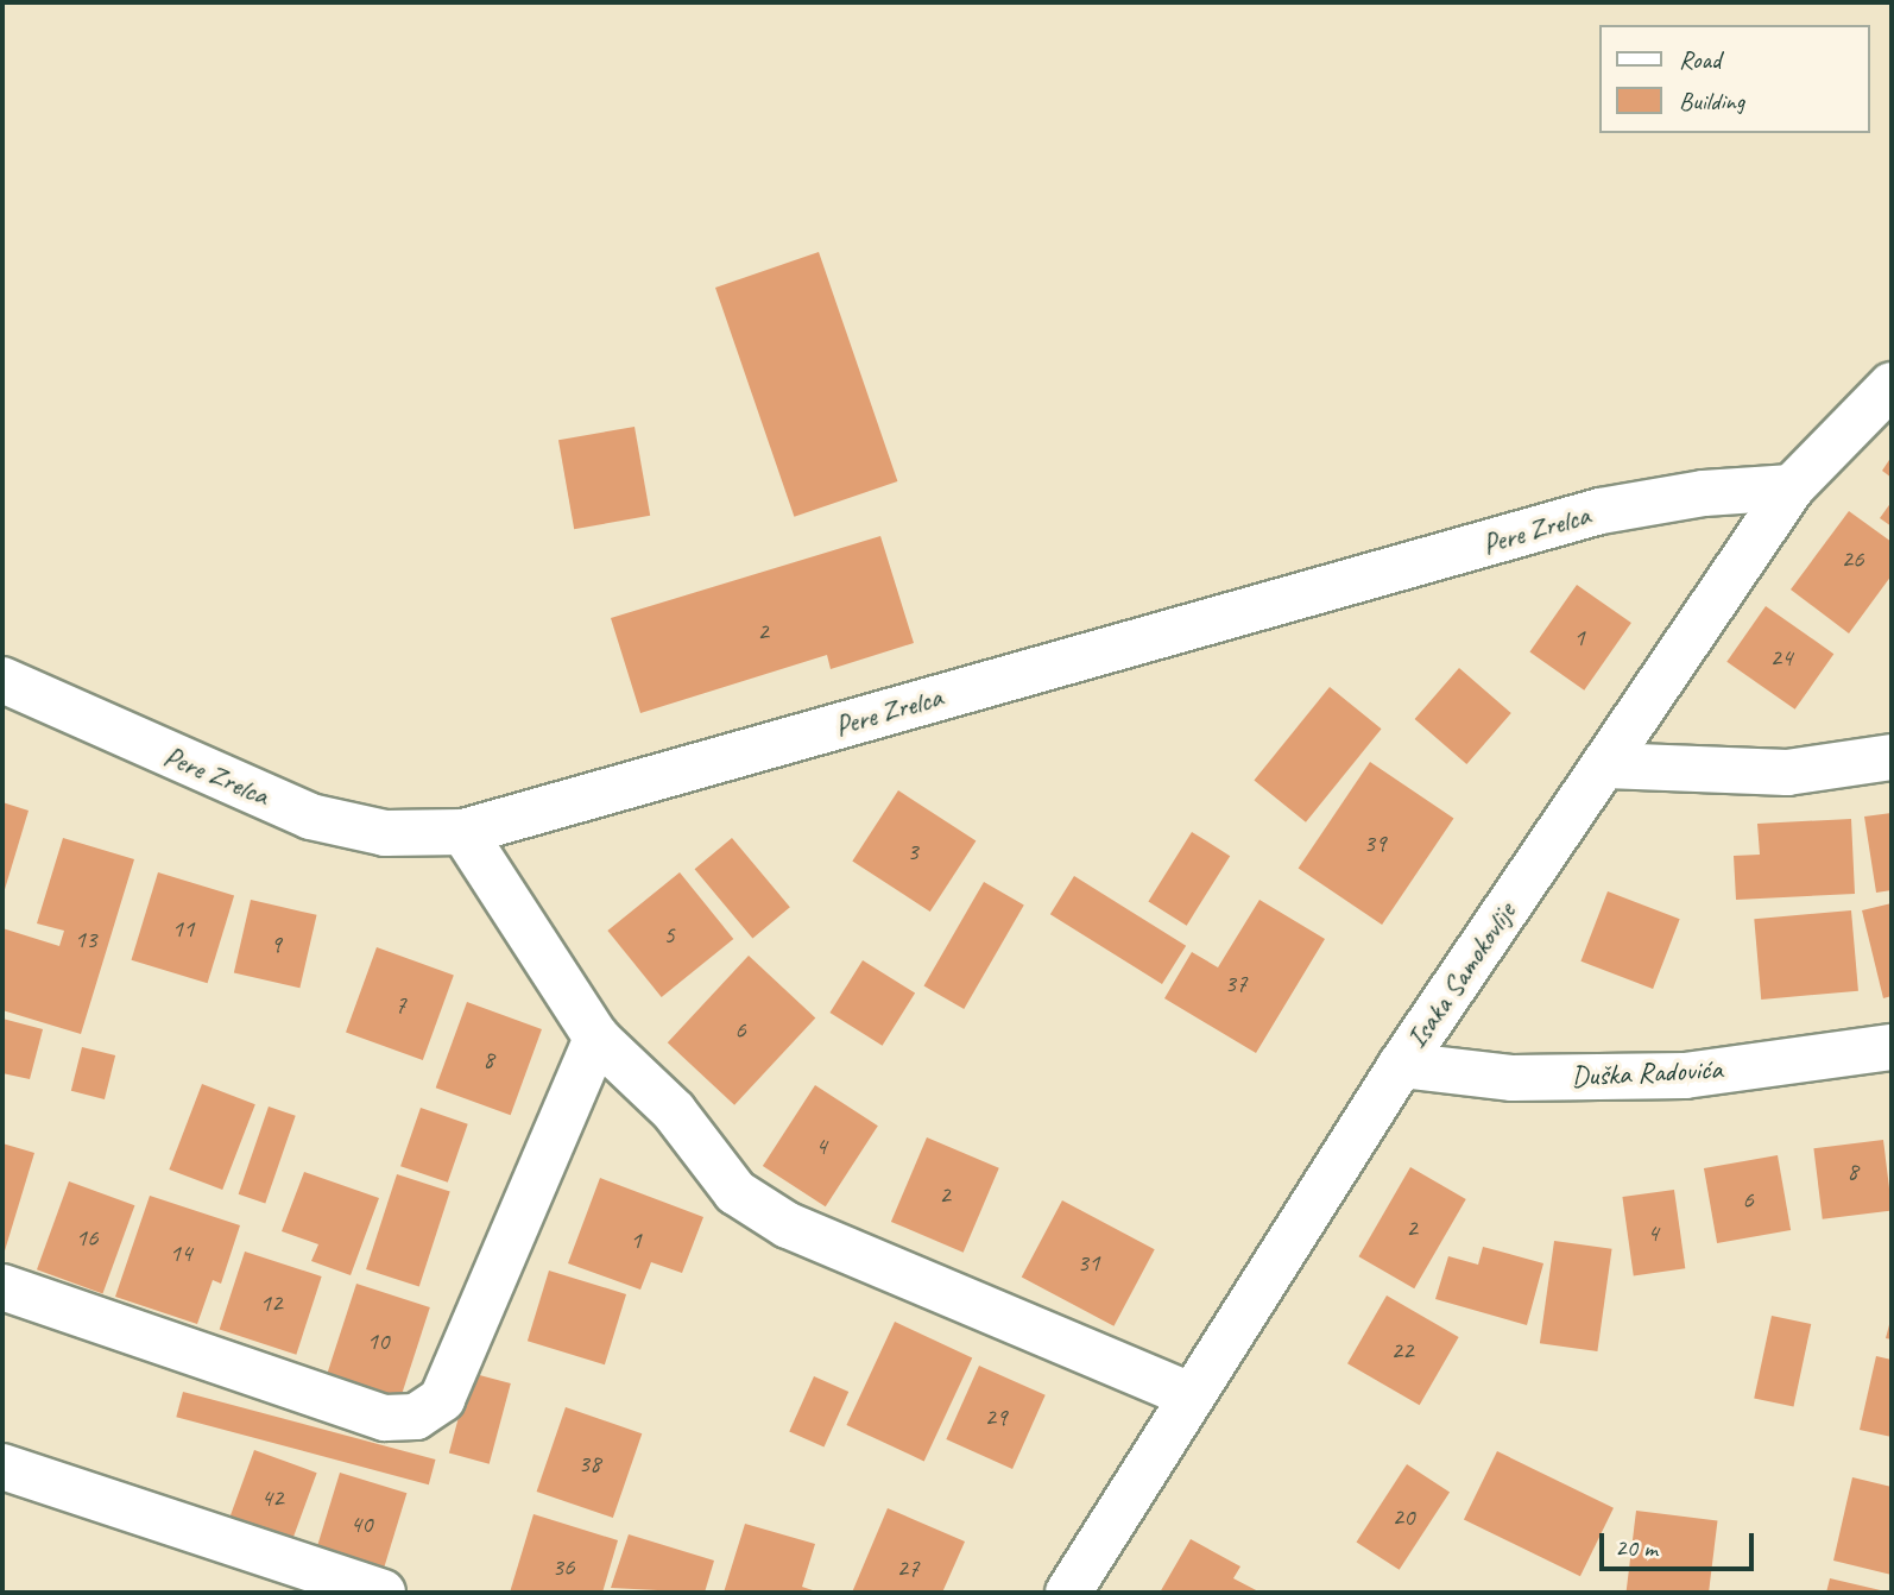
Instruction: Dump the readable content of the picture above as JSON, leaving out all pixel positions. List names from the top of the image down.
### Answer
{
  "streets": {
    "street": ["Pere Zrelca", "Isaka Samokovlije", "Duška Radovića"]
  },
  "crossings": [
    ["Pere Zrelca", "Isaka Samokovlije"],
    ["Isaka Samokovlije", "Duška Radovića"]
  ],
  "house_numbers": [
    "26",
    "2",
    "1",
    "24",
    "39",
    "3",
    "11",
    "5",
    "13",
    "9",
    "37",
    "7",
    "6",
    "8",
    "4",
    "8",
    "2",
    "6",
    "2",
    "4",
    "16",
    "1",
    "14",
    "31",
    "12",
    "10",
    "22",
    "29",
    "38",
    "42",
    "20",
    "40",
    "36",
    "27"
  ],
  "legend": ["Road", "Building"],
  "scale_bar": "20 m"
}
